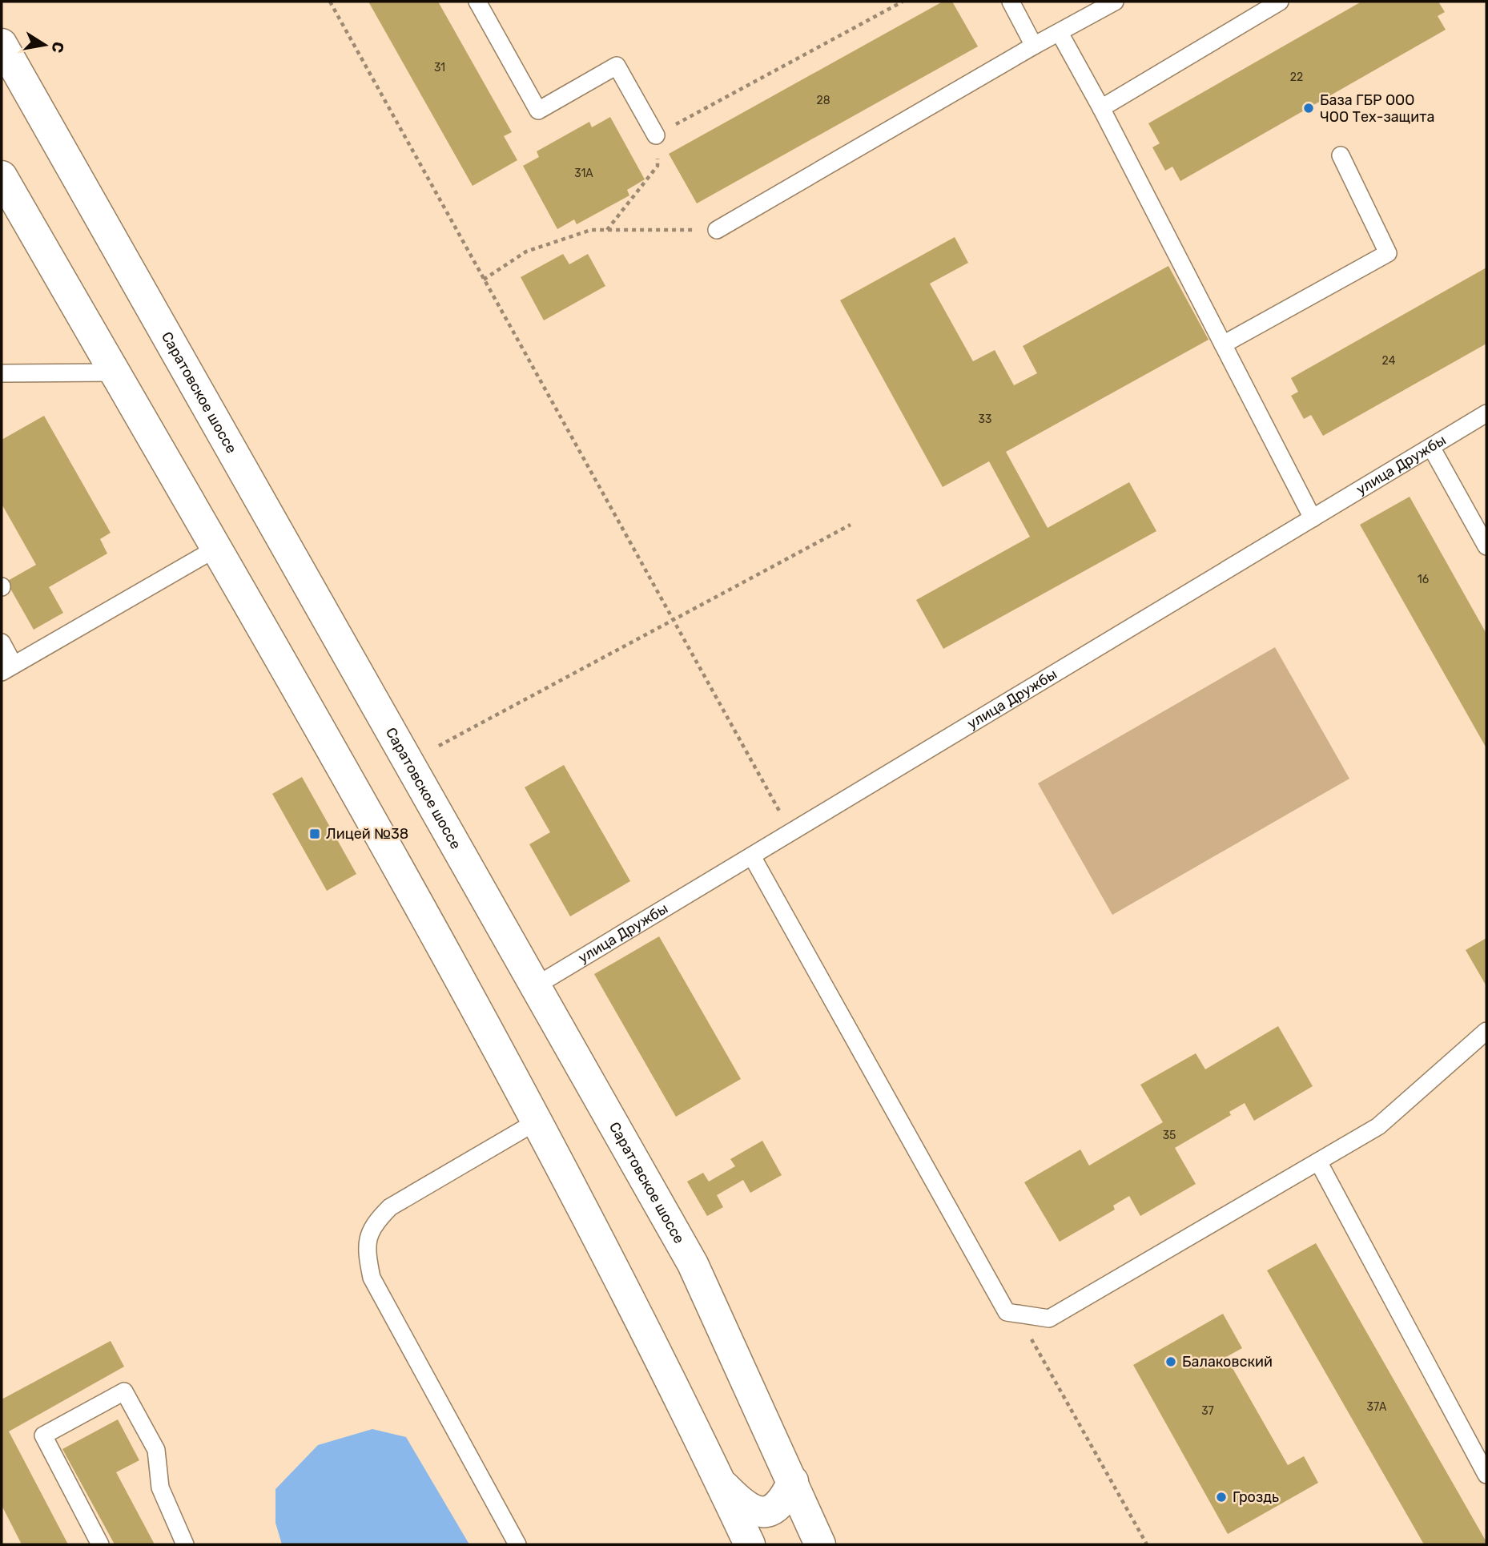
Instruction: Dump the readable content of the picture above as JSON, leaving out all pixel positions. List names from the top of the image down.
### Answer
{
  "streets": {
    "main road": ["Саратовское шоссе"],
    "lane": ["улица Дружбы"]
  },
  "crossings": [
    ["Саратовское шоссе", "улица Дружбы"]
  ],
  "places": {
    "other": ["База ГБР ООО ЧОО Тех-защита", "Балаковский", "Гроздь"],
    "transit": ["Лицей №38"]
  },
  "house_numbers": [
    "31",
    "22",
    "28",
    "31А",
    "24",
    "33",
    "16",
    "35",
    "37А",
    "37"
  ],
  "north": "right"
}
